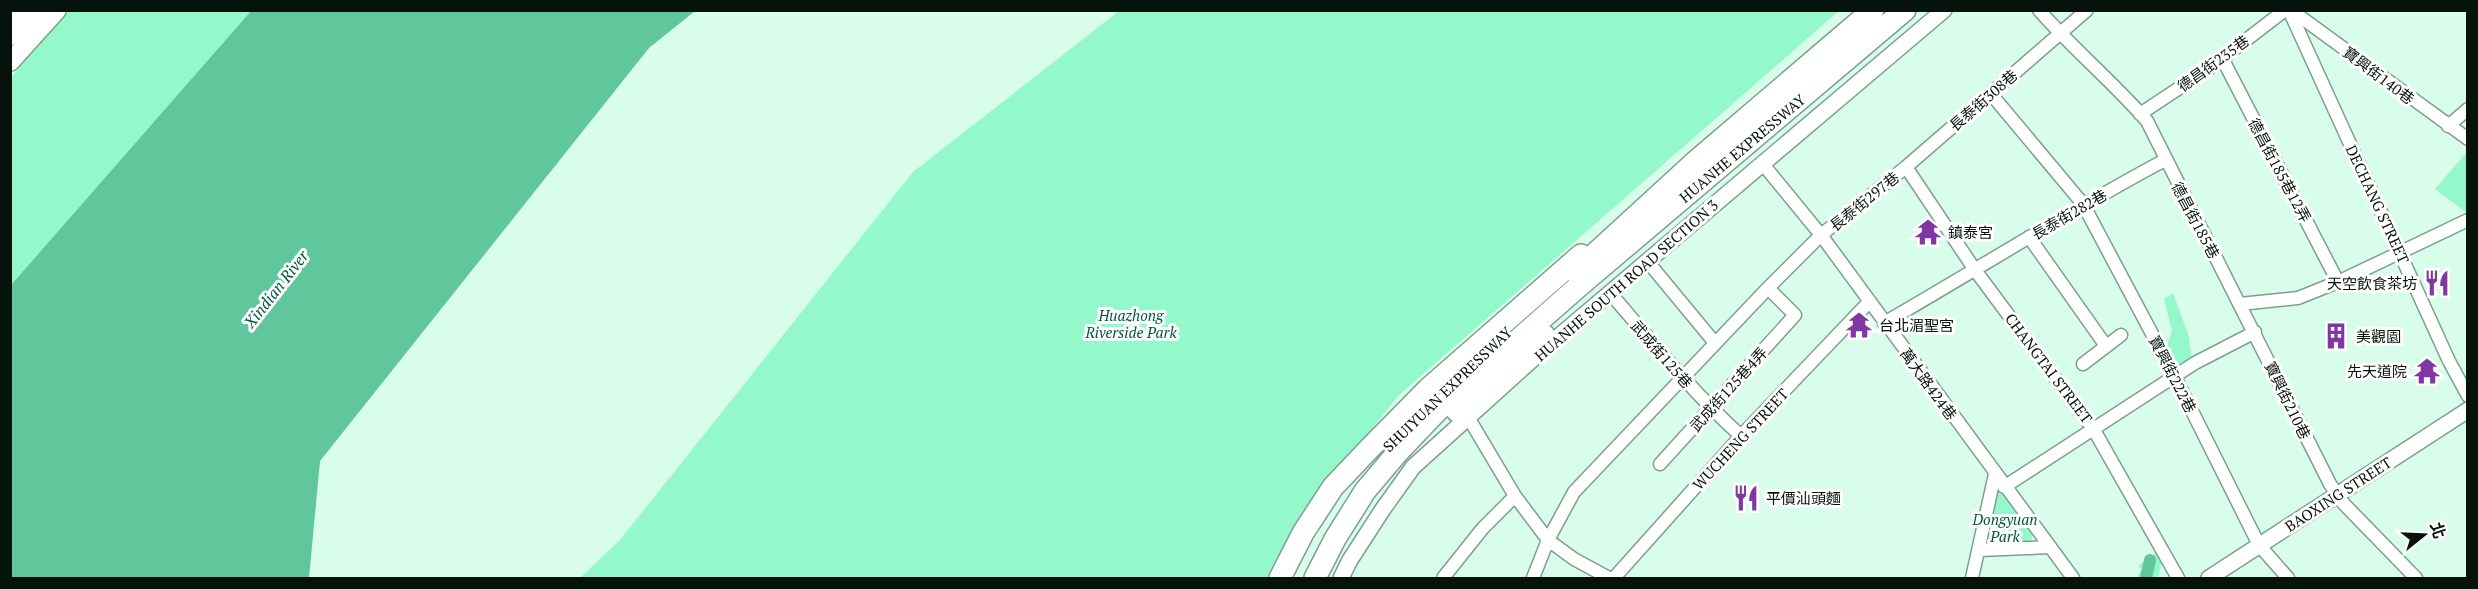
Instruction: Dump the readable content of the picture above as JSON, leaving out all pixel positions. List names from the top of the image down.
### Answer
{
  "streets": {
    "highway": ["HUANHE EXPRESSWAY", "SHUIYUAN EXPRESSWAY"],
    "street": [
      "德昌街235巷",
      "寶興街140巷",
      "長泰街308巷",
      "德昌街185巷12弄",
      "長泰街297巷",
      "DECHANG STREET",
      "長泰街282巷",
      "德昌街185巷",
      "HUANHE SOUTH ROAD SECTION 3",
      "武成街125巷",
      "CHANGTAI STREET",
      "寶興街222巷",
      "萬大路424巷",
      "武成街125巷4弄",
      "寶興街210巷",
      "WUCHENG STREET",
      "BAOXING STREET"
    ]
  },
  "crossings": [
    ["德昌街235巷", "寶興街140巷"],
    ["德昌街235巷", "德昌街185巷12弄"],
    ["德昌街235巷", "DECHANG STREET"],
    ["德昌街235巷", "德昌街185巷"],
    ["寶興街140巷", "DECHANG STREET"],
    ["長泰街308巷", "長泰街297巷"],
    ["長泰街308巷", "德昌街185巷"],
    ["長泰街308巷", "CHANGTAI STREET"],
    ["長泰街308巷", "寶興街222巷"],
    ["HUANHE EXPRESSWAY", "SHUIYUAN EXPRESSWAY"],
    ["長泰街297巷", "武成街125巷"],
    ["長泰街297巷", "CHANGTAI STREET"],
    ["長泰街297巷", "萬大路424巷"],
    ["長泰街297巷", "武成街125巷4弄"],
    ["長泰街282巷", "德昌街185巷"],
    ["長泰街282巷", "CHANGTAI STREET"],
    ["長泰街282巷", "寶興街222巷"],
    ["長泰街282巷", "萬大路424巷"],
    ["德昌街185巷", "寶興街210巷"],
    ["HUANHE SOUTH ROAD SECTION 3", "武成街125巷"],
    ["HUANHE SOUTH ROAD SECTION 3", "萬大路424巷"],
    ["武成街125巷", "武成街125巷4弄"],
    ["武成街125巷", "WUCHENG STREET"],
    ["寶興街222巷", "BAOXING STREET"],
    ["萬大路424巷", "WUCHENG STREET"],
    ["寶興街210巷", "BAOXING STREET"]
  ],
  "water": ["Xindian River"],
  "parks": ["Huazhong Riverside Park", "Dongyuan Park"],
  "places": {
    "temple": ["鎮泰宮", "台北湄聖宮", "先天道院"],
    "restaurant": ["天空飲食茶坊", "平價汕頭麵"],
    "building": ["美觀園"]
  },
  "north": "right"
}
